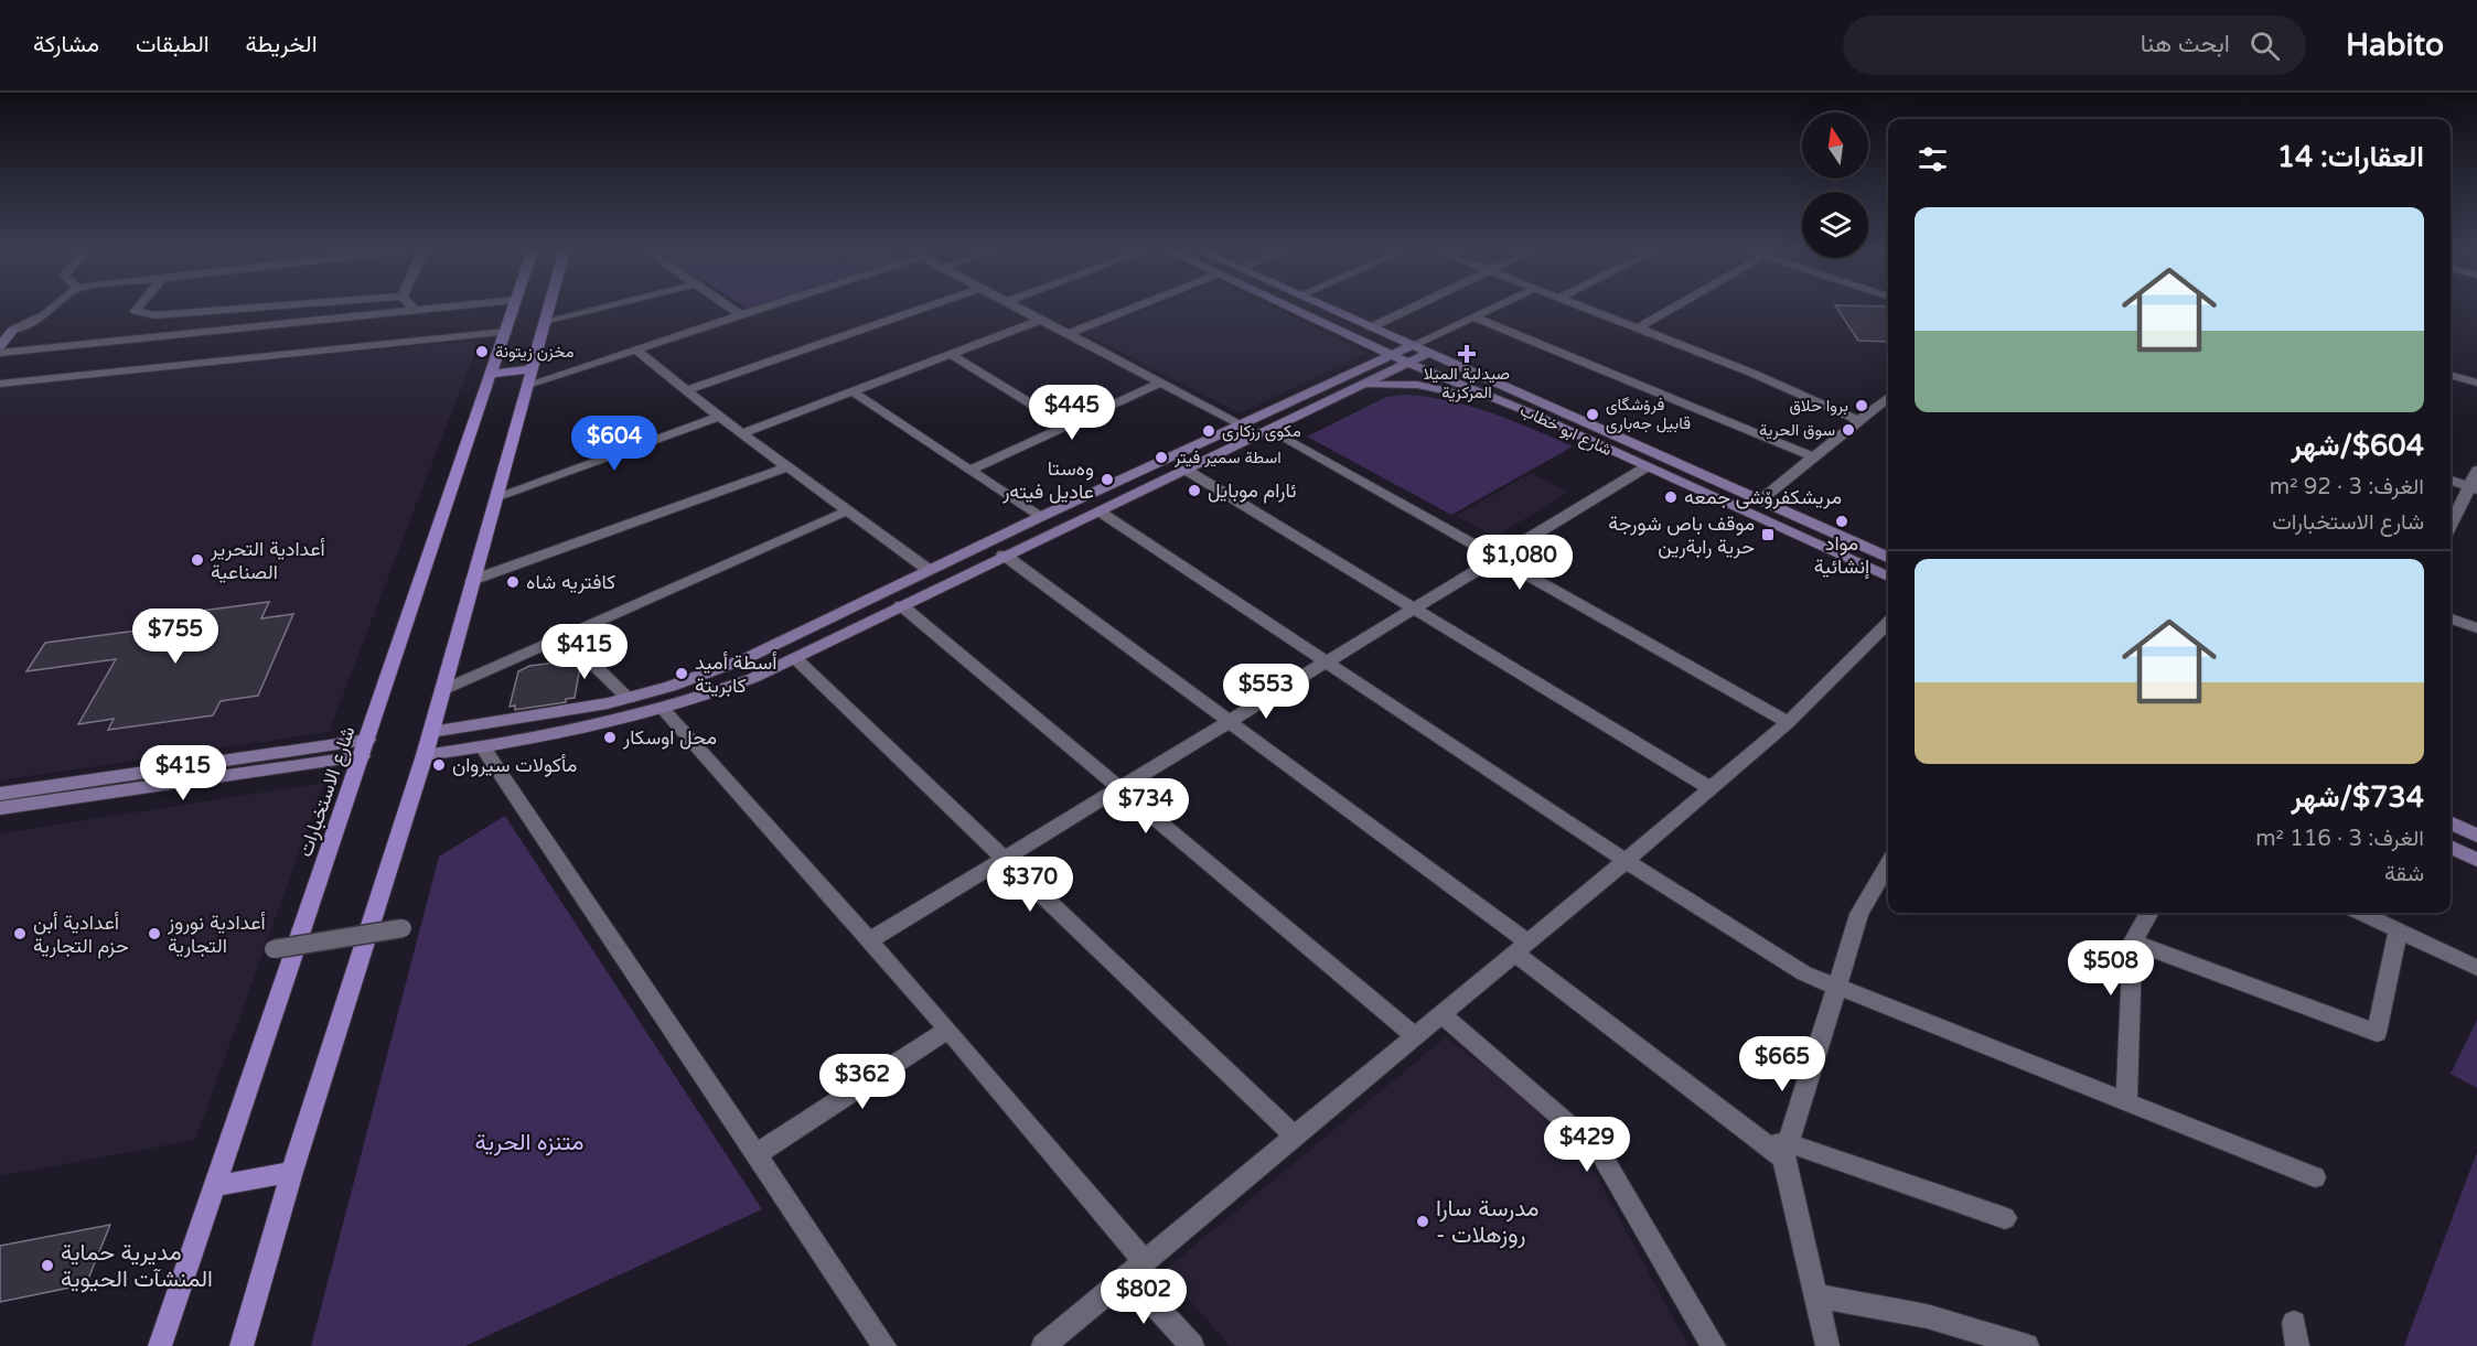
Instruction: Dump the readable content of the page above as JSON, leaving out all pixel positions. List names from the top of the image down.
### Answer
{
  "streets": {
    "main road": ["شارع ابو خطاب", "شارع الاستخبارات"]
  },
  "parks": ["متنزه الحرية"],
  "places": {
    "other": [
      "مخزن زيتونة",
      "بروا حلاق",
      "فرۆشگای قابیل جەباری",
      "سوق الحرية",
      "مكوى رزكارى",
      "اسطة سمير فيتر",
      "وەستا عادیل فیتەر",
      "ئارام موبايل",
      "مریشکفرۆشی جمعە",
      "مواد إنشائية",
      "أعدادية التحرير الصناعية",
      "كافتريه شاه",
      "أسطة أميد كابريتة",
      "محل اوسكار",
      "مأكولات سيروان",
      "أعدادية أبن حزم التجارية",
      "أعدادية نوروز التجارية",
      "مدرسة سارا - روزهلات",
      "مديرية حماية المنشآت الحيوية"
    ],
    "health": ["صيدلية الميلا المركزية"],
    "transit": ["موقف باص شورجة حرية رابةرين"]
  },
  "north": "top",
  "page": {
    "header": "Habito",
    "search": "ابحث هنا",
    "nav": ["الخريطة", "الطبقات", "مشاركة"],
    "heading": "العقارات: 14",
    "list": [
      {
        "name": "$604/شهر",
        "note": "الغرف: 3 · 92 m² · شارع الاستخبارات"
      },
      {
        "name": "$734/شهر",
        "note": "الغرف: 3 · 116 m² · شقة"
      }
    ],
    "price": [
      "$445",
      "$604",
      "$1,080",
      "$755",
      "$415",
      "$553",
      "$415",
      "$734",
      "$370",
      "$508",
      "$665",
      "$362",
      "$429",
      "$802"
    ]
  }
}
